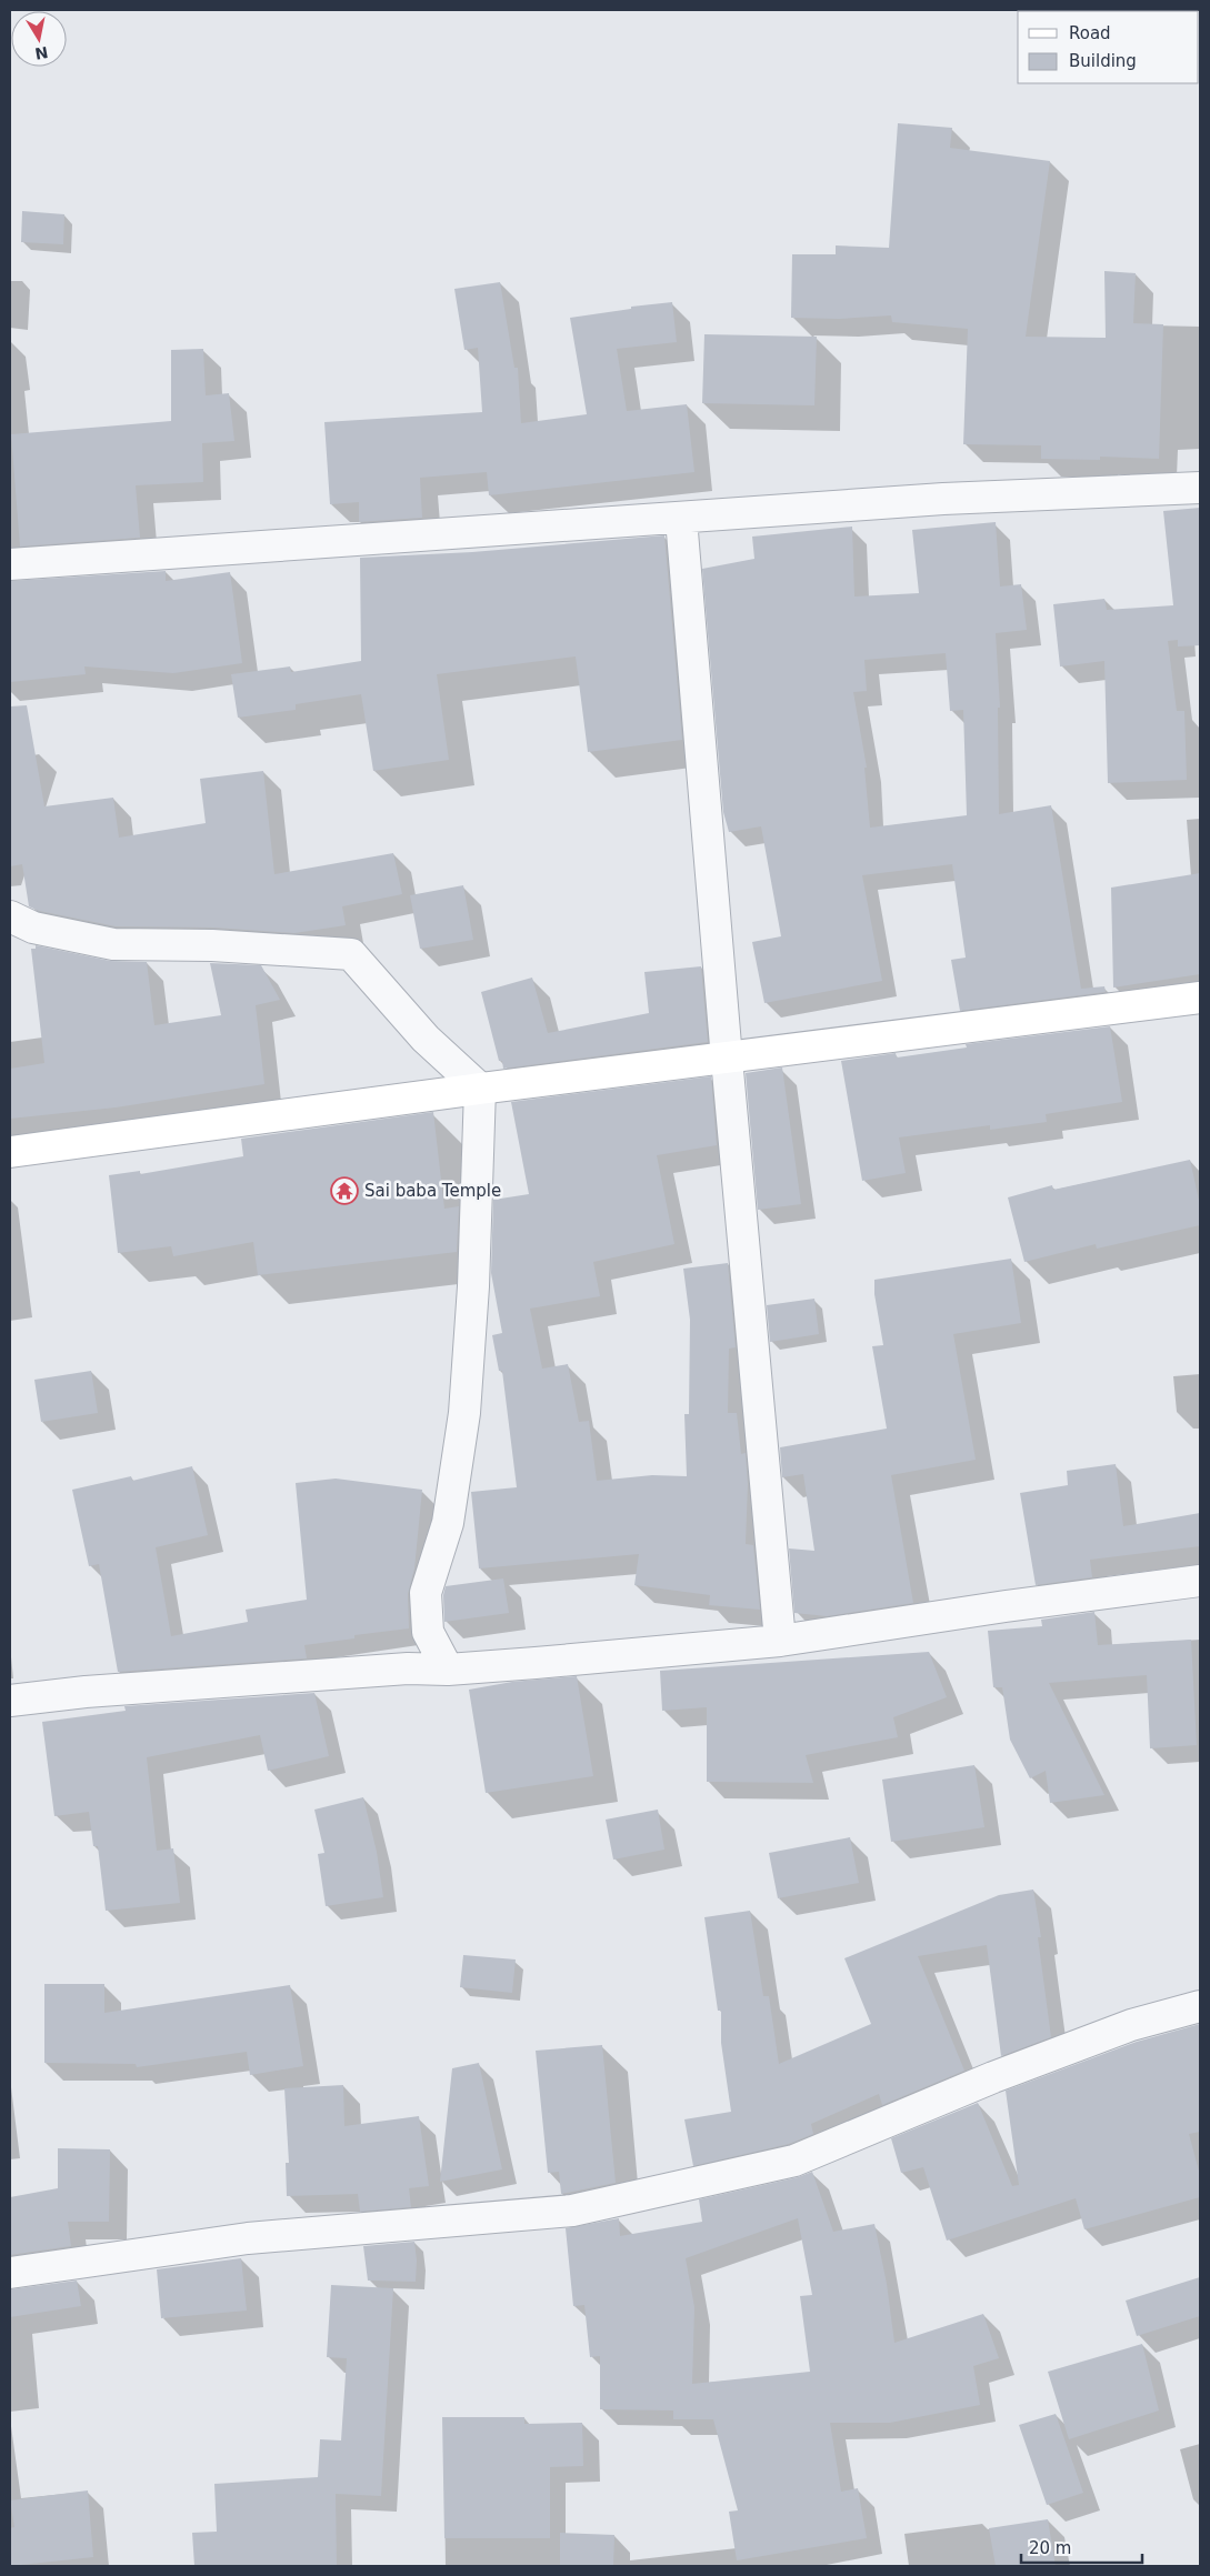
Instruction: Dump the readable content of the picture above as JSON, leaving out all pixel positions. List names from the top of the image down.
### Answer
{
  "places": {
    "temple": ["Sai baba Temple"]
  },
  "legend": ["Road", "Building"],
  "scale_bar": "20 m",
  "north": "bottom"
}
